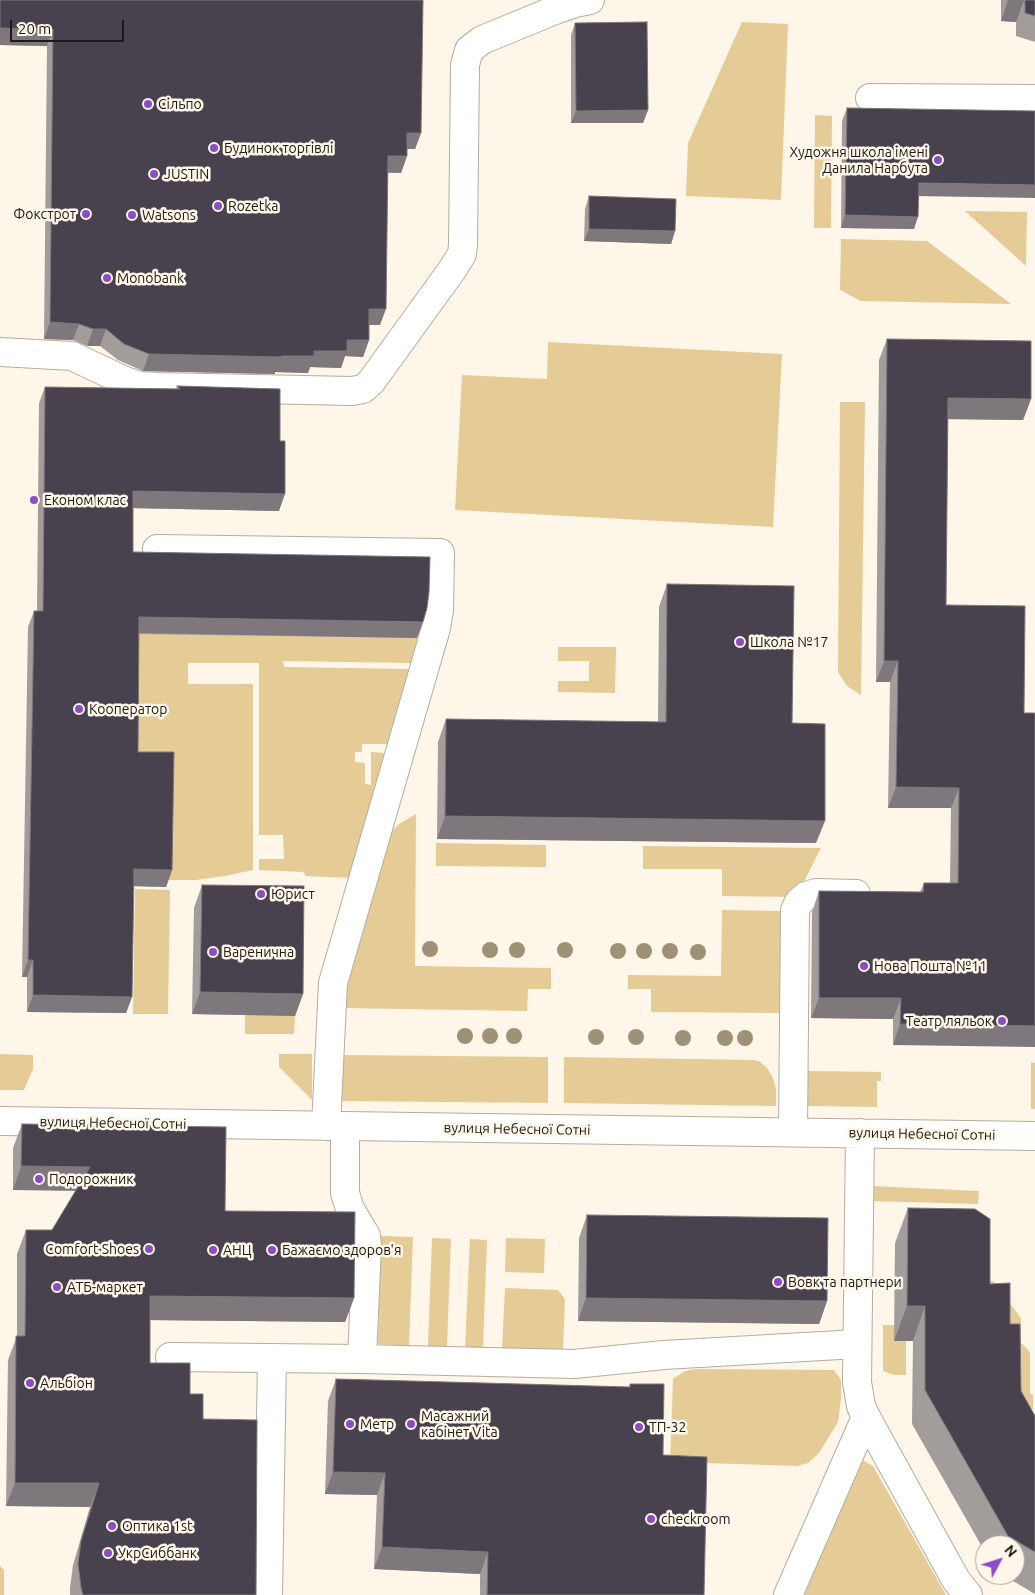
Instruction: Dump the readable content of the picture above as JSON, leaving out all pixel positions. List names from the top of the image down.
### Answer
{
  "streets": {
    "street": ["вулиця Небесної Сотні"]
  },
  "places": [
    "Сільпо",
    "Будинок торгівлі",
    "Художня школа імені Данила Нарбута",
    "JUSTIN",
    "Rozetka",
    "Фокстрот",
    "Watsons",
    "Monobank",
    "Економ клас",
    "Школа №17",
    "Кооператор",
    "Юрист",
    "Варенична",
    "Нова Пошта №11",
    "Театр ляльок",
    "Подорожник",
    "Comfort Shoes",
    "АНЦ",
    "Бажаємо здоров'я",
    "Вовк та партнери",
    "АТБ-маркет",
    "Альбіон",
    "Метр",
    "Масажний кабінет Vita",
    "ТП-32",
    "checkroom",
    "Оптика 1st",
    "УкрСиббанк"
  ],
  "scale_bar": "20 m",
  "north": "top right"
}
